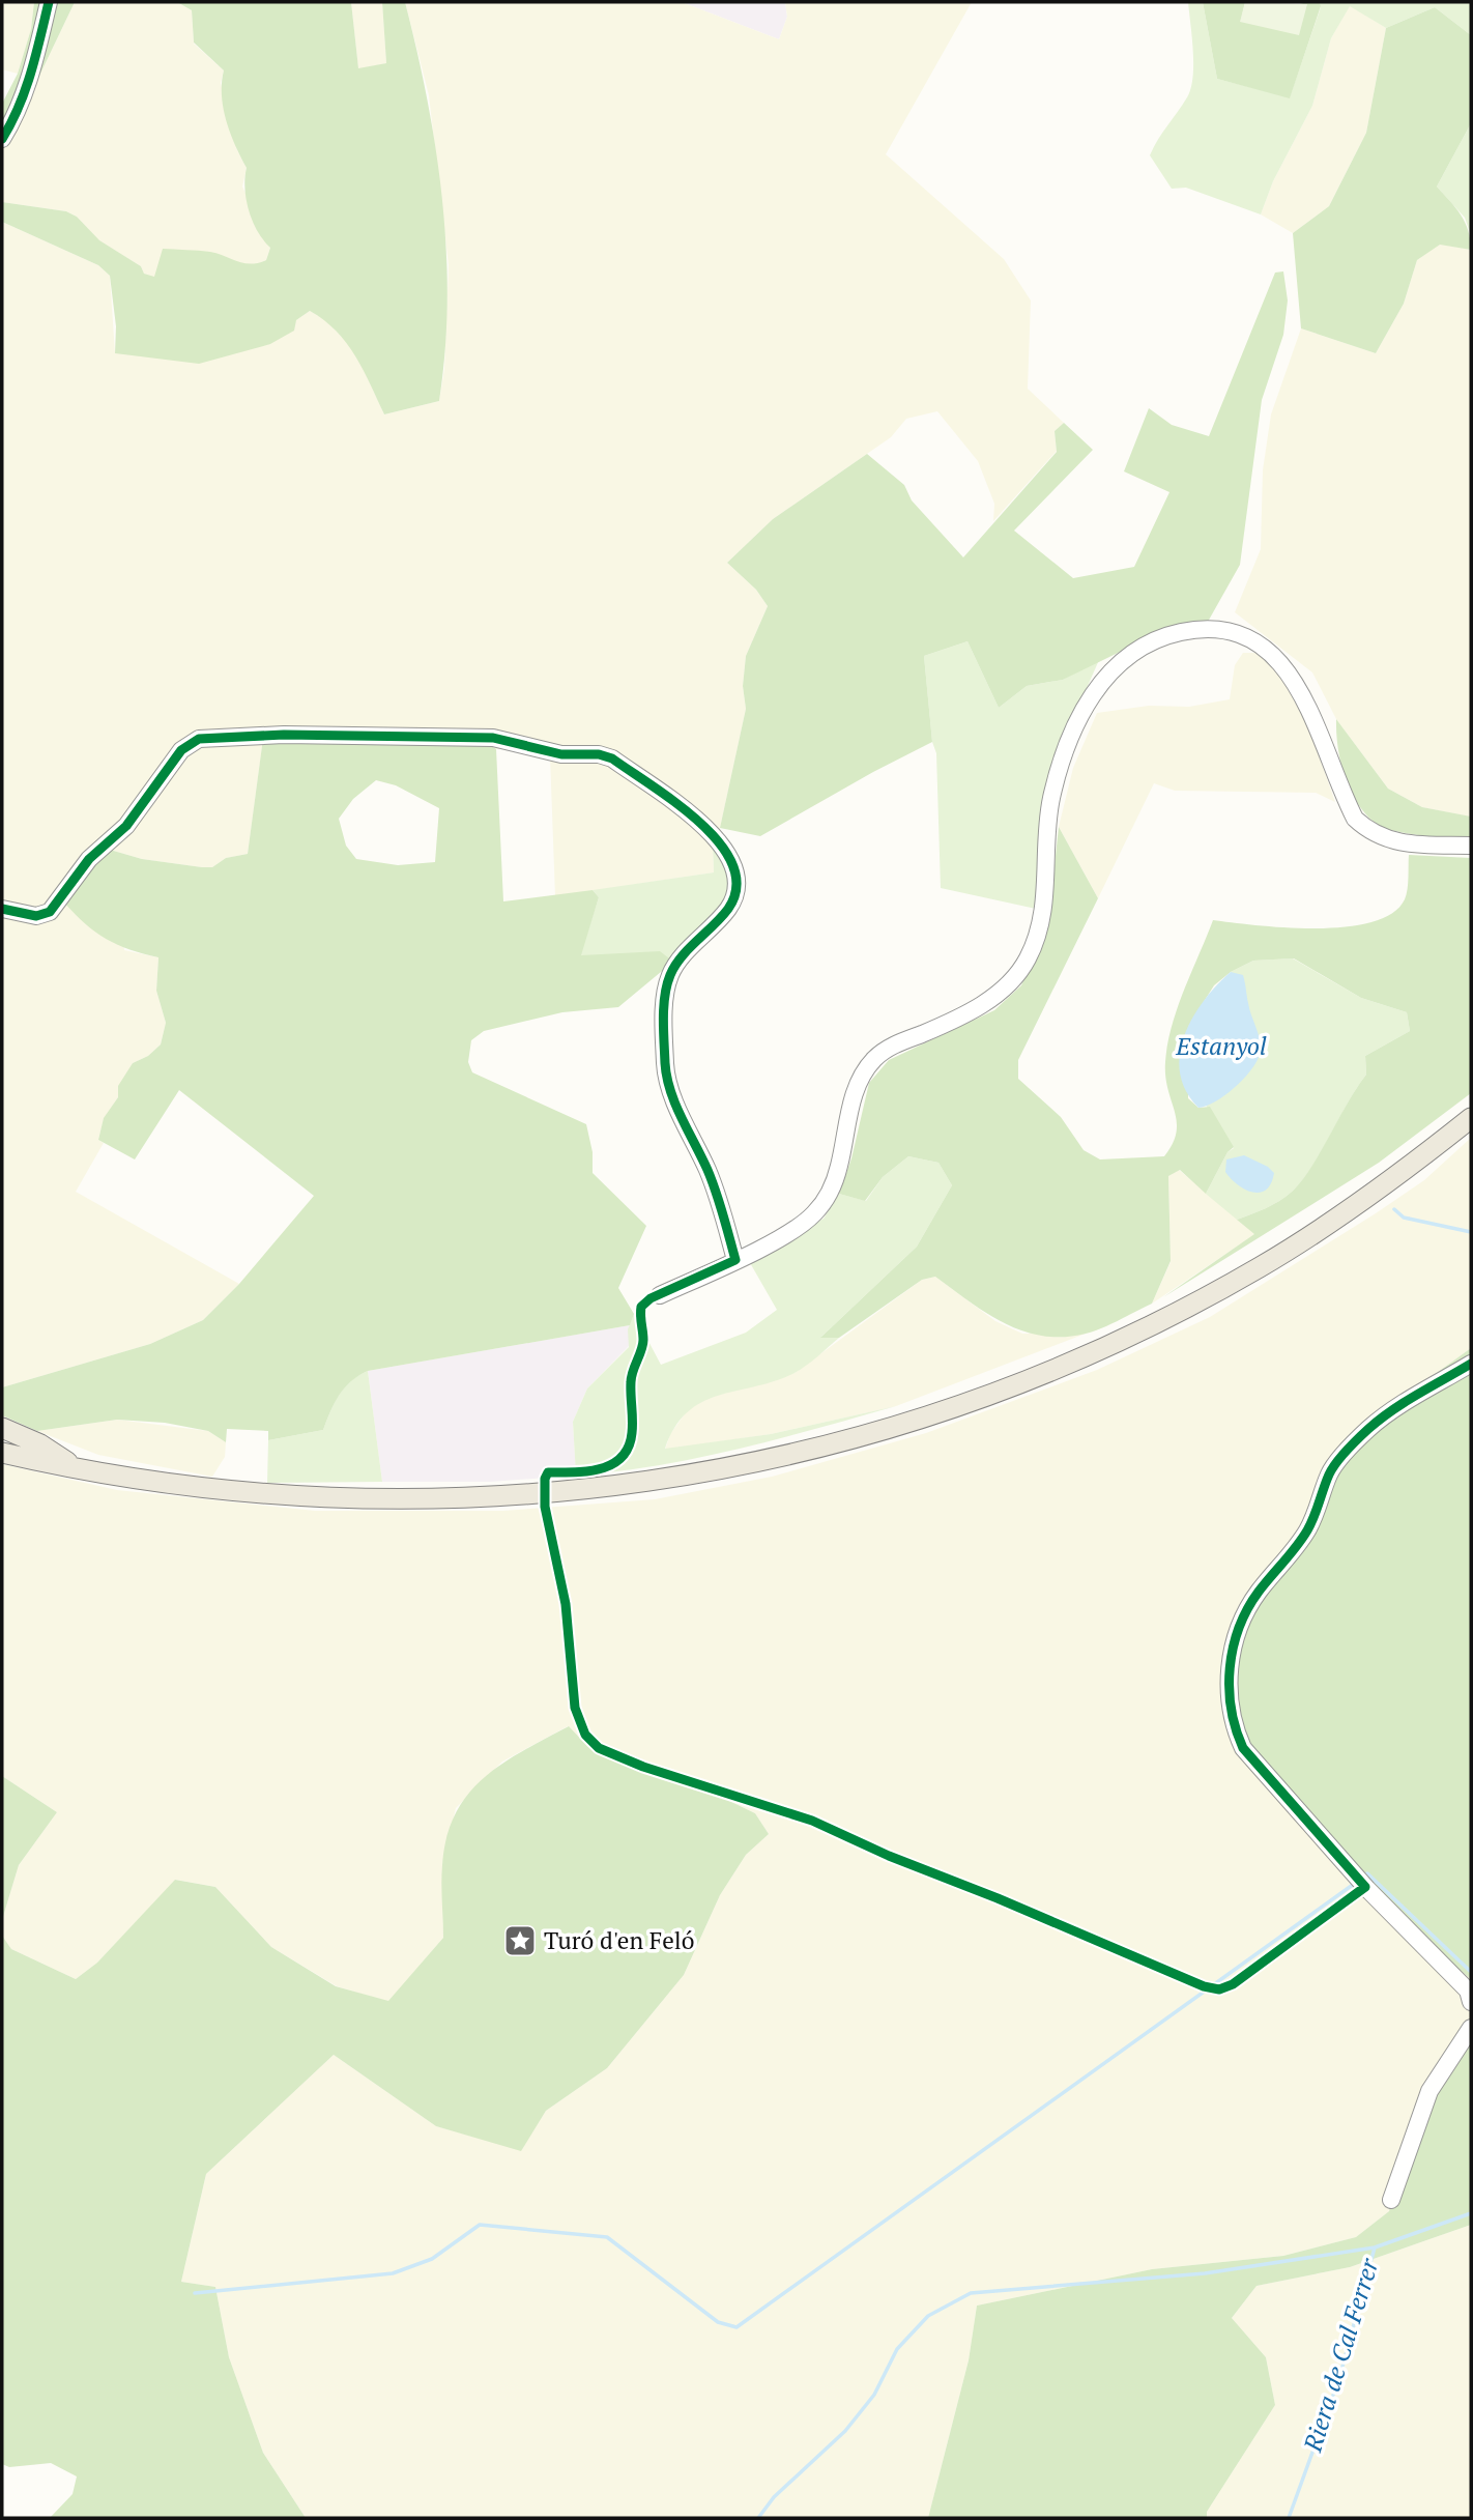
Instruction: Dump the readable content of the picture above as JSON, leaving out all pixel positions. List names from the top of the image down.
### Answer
{
  "water": ["Estanyol", "Riera de Cal Ferrer"],
  "places": {
    "place": ["Turó d'en Feló"]
  }
}
